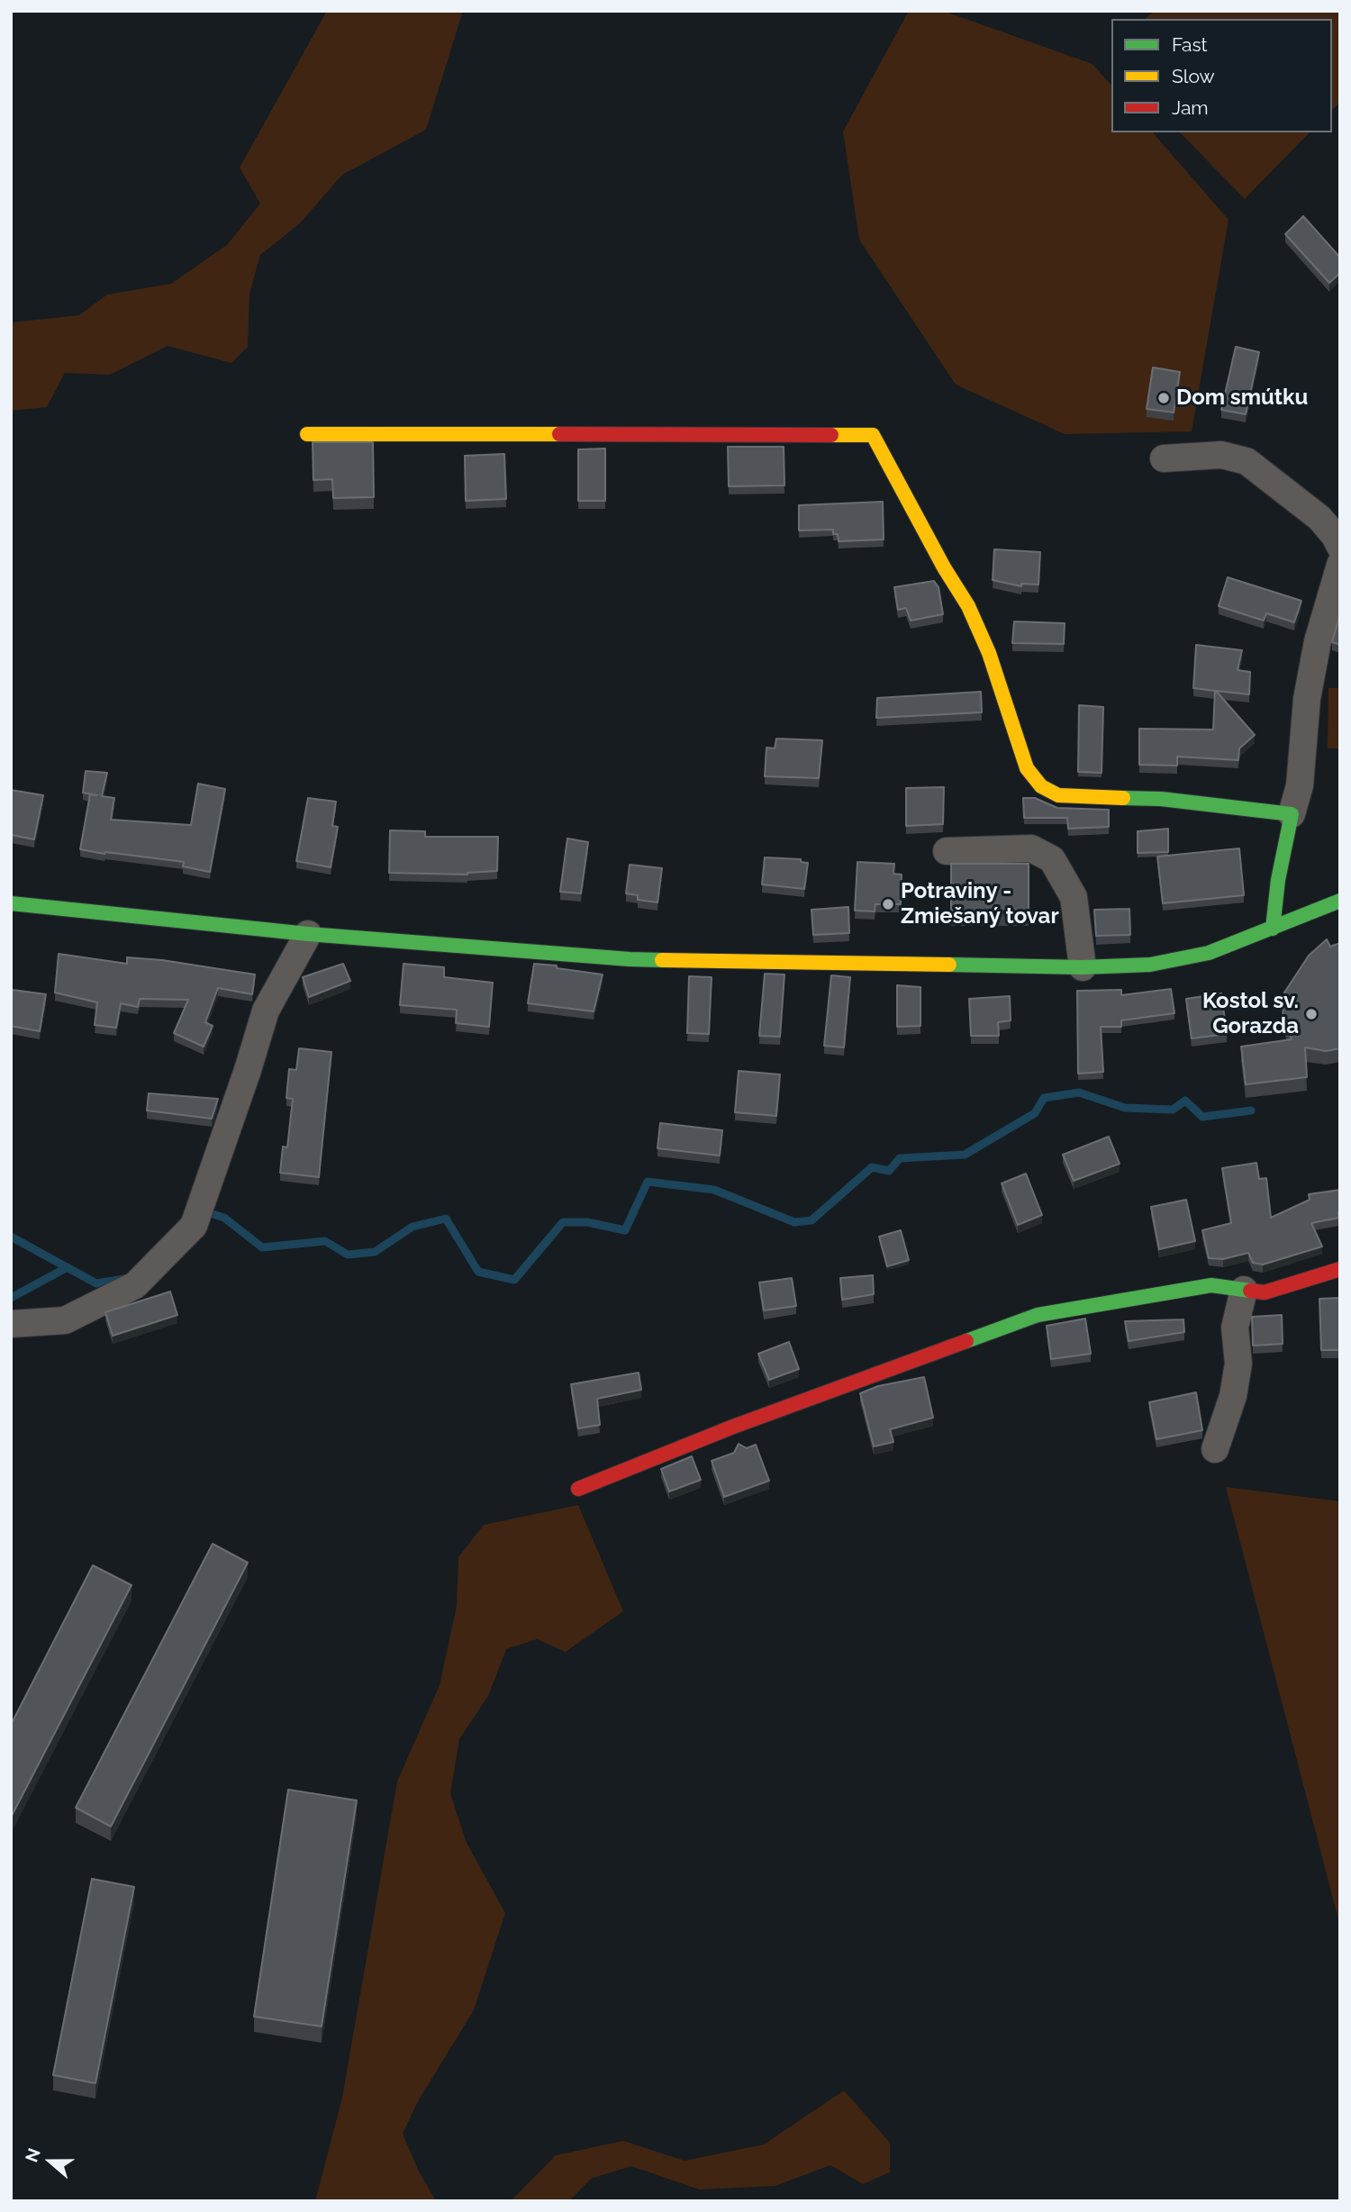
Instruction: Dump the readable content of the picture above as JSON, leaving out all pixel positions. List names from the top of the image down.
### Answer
{
  "places": ["Dom smútku", "Potraviny - Zmiešaný tovar", "Kostol sv. Gorazda"],
  "legend": ["Fast", "Slow", "Jam"],
  "north": "left"
}
